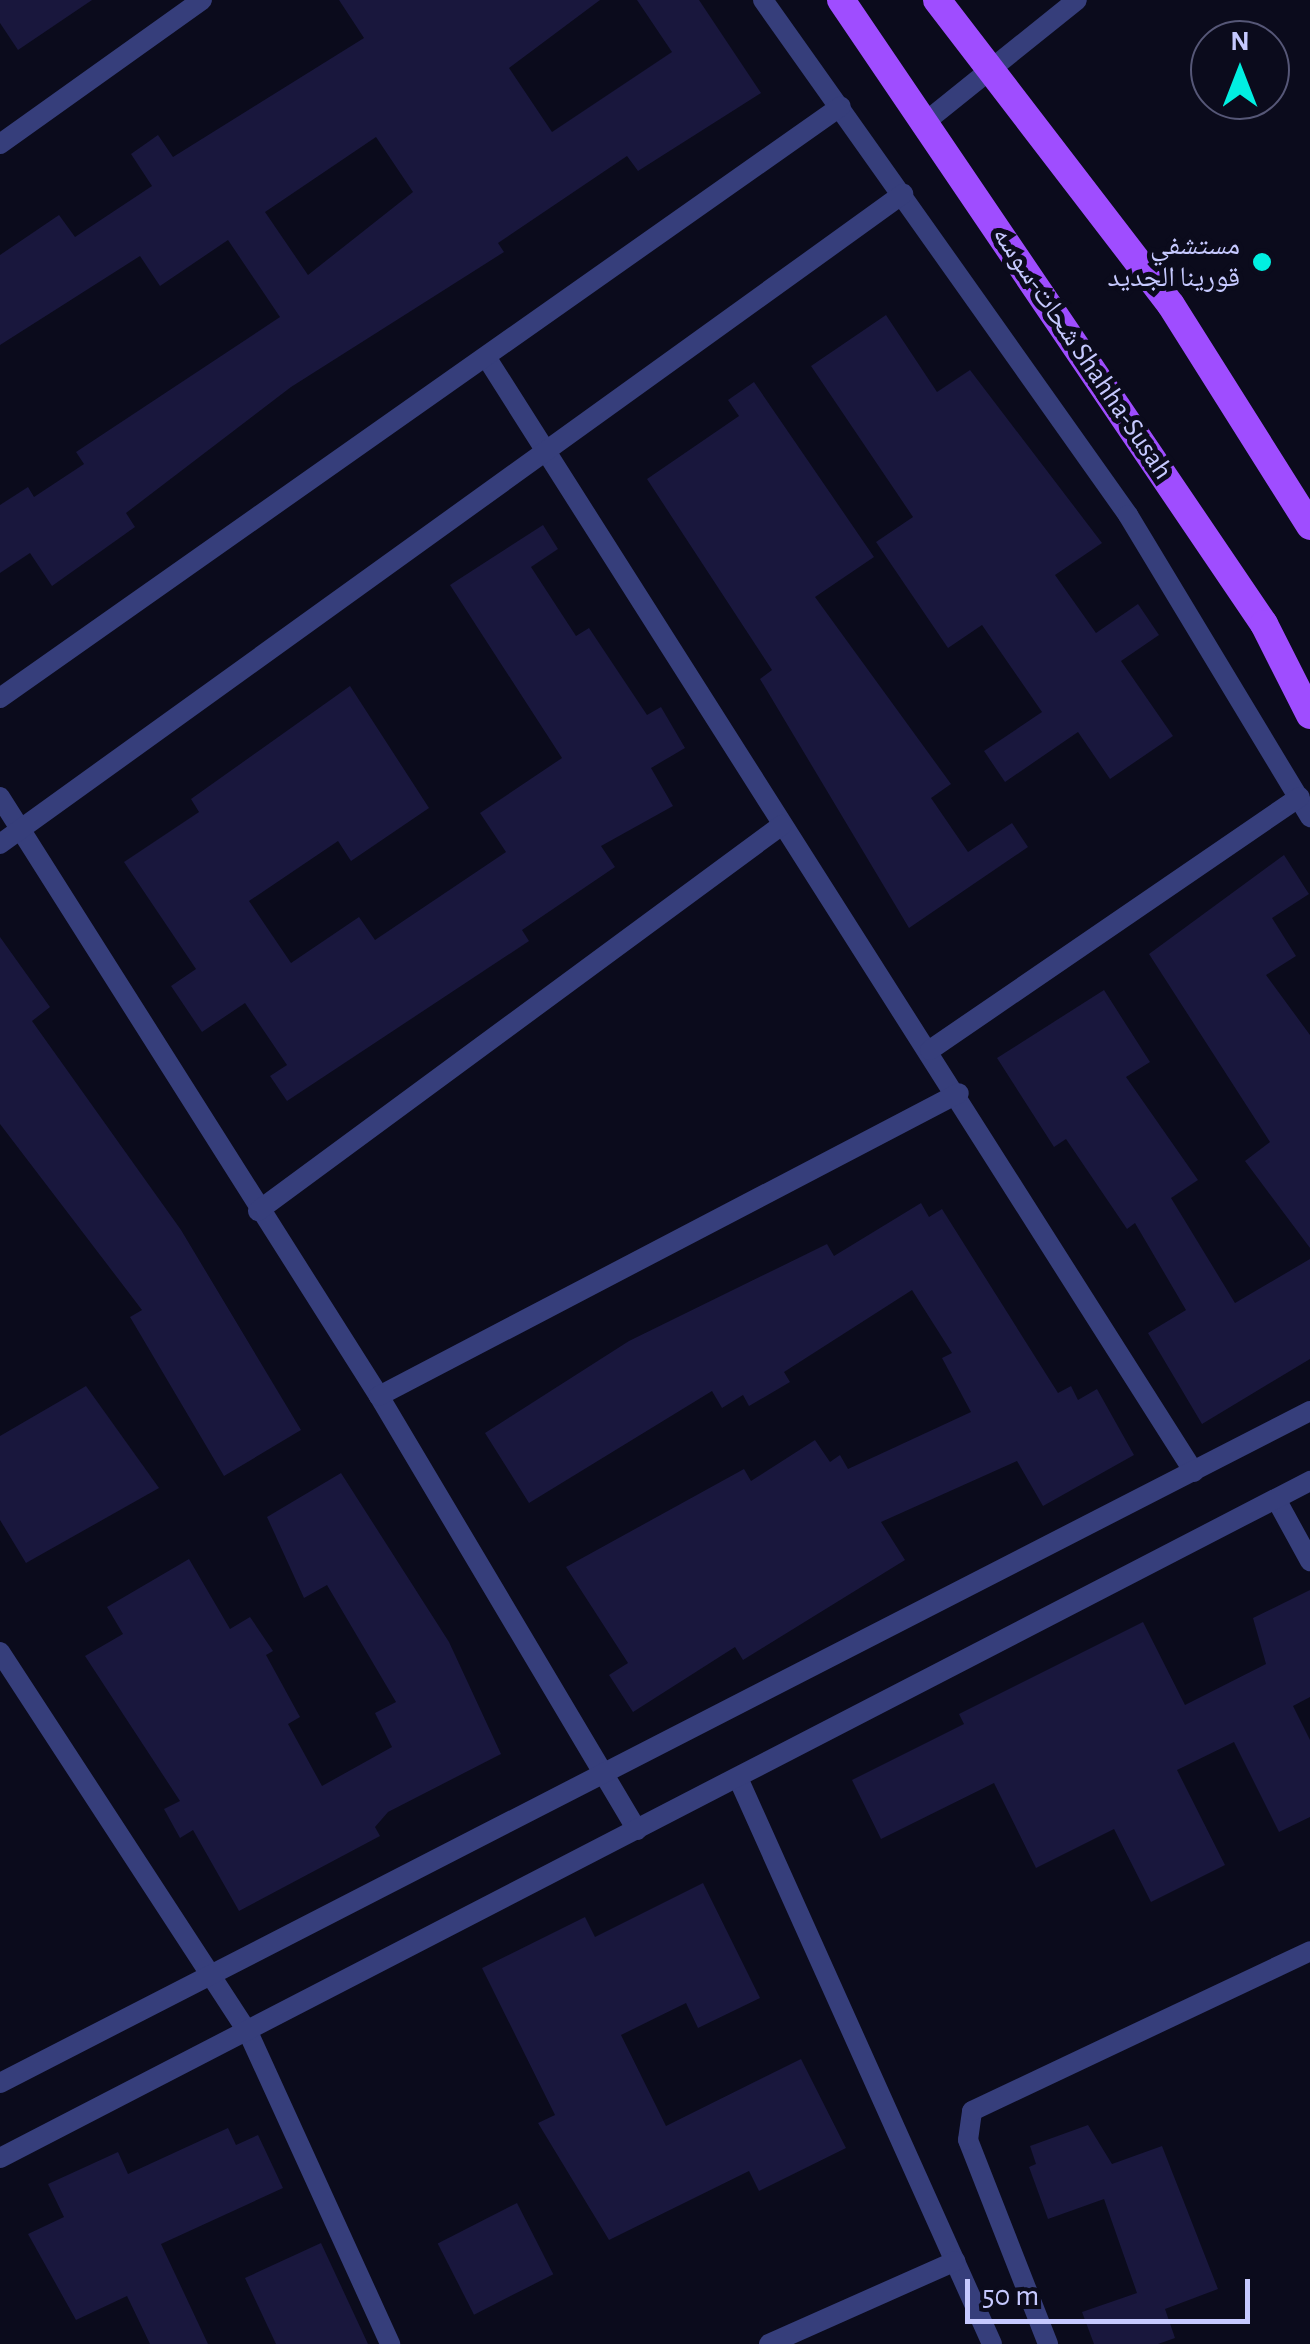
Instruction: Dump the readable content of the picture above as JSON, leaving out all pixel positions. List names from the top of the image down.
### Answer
{
  "streets": {
    "main road": ["شحات-سوسه Shahha-Susah"]
  },
  "places": ["مستشفي قورينا الجديد"],
  "scale_bar": "50 m",
  "north": "top"
}
